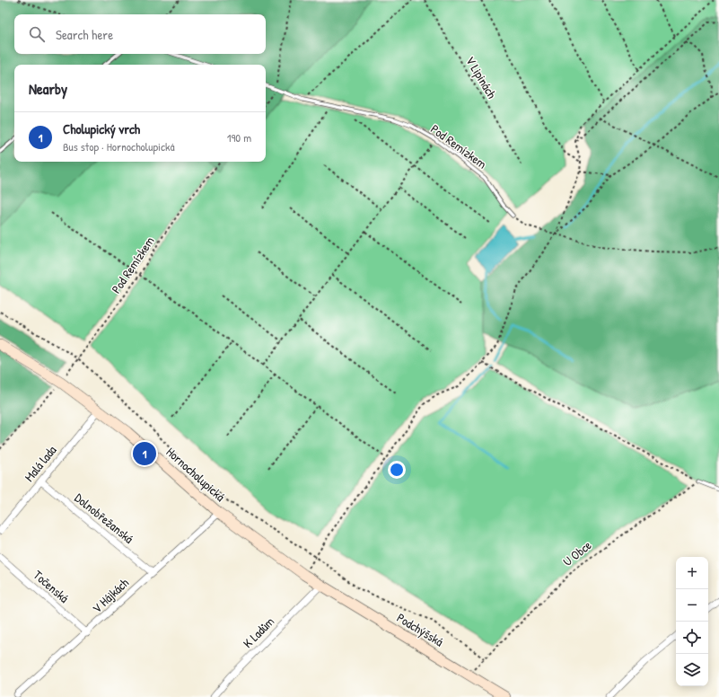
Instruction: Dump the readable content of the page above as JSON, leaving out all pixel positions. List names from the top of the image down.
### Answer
{
  "streets": {
    "street": [
      "Malá lada",
      "Hornocholupická",
      "Dolnobřežanská",
      "Točenská",
      "V Hájkách",
      "Podchýšská",
      "K Ladům"
    ],
    "lane": ["Pod Remízkem"],
    "path": ["V Lipinách", "U Obce"]
  },
  "crossings": [
    ["Pod Remízkem", "Hornocholupická"],
    ["Malá lada", "Hornocholupická"],
    ["Malá lada", "Dolnobřežanská"],
    ["Hornocholupická", "V Hájkách"],
    ["Hornocholupická", "Podchýšská"],
    ["Hornocholupická", "K Ladům"],
    ["Dolnobřežanská", "V Hájkách"],
    ["U Obce", "Podchýšská"],
    ["Točenská", "V Hájkách"],
    ["Podchýšská", "K Ladům"]
  ],
  "page": {
    "search": "Search here",
    "heading": "Nearby",
    "list": [
      {
        "mark": "1",
        "name": "Cholupický vrch",
        "note": "Bus stop · Hornocholupická",
        "value": "190 m"
      }
    ],
    "pins": "1",
    "map_buttons": ["+", "−"]
  }
}
